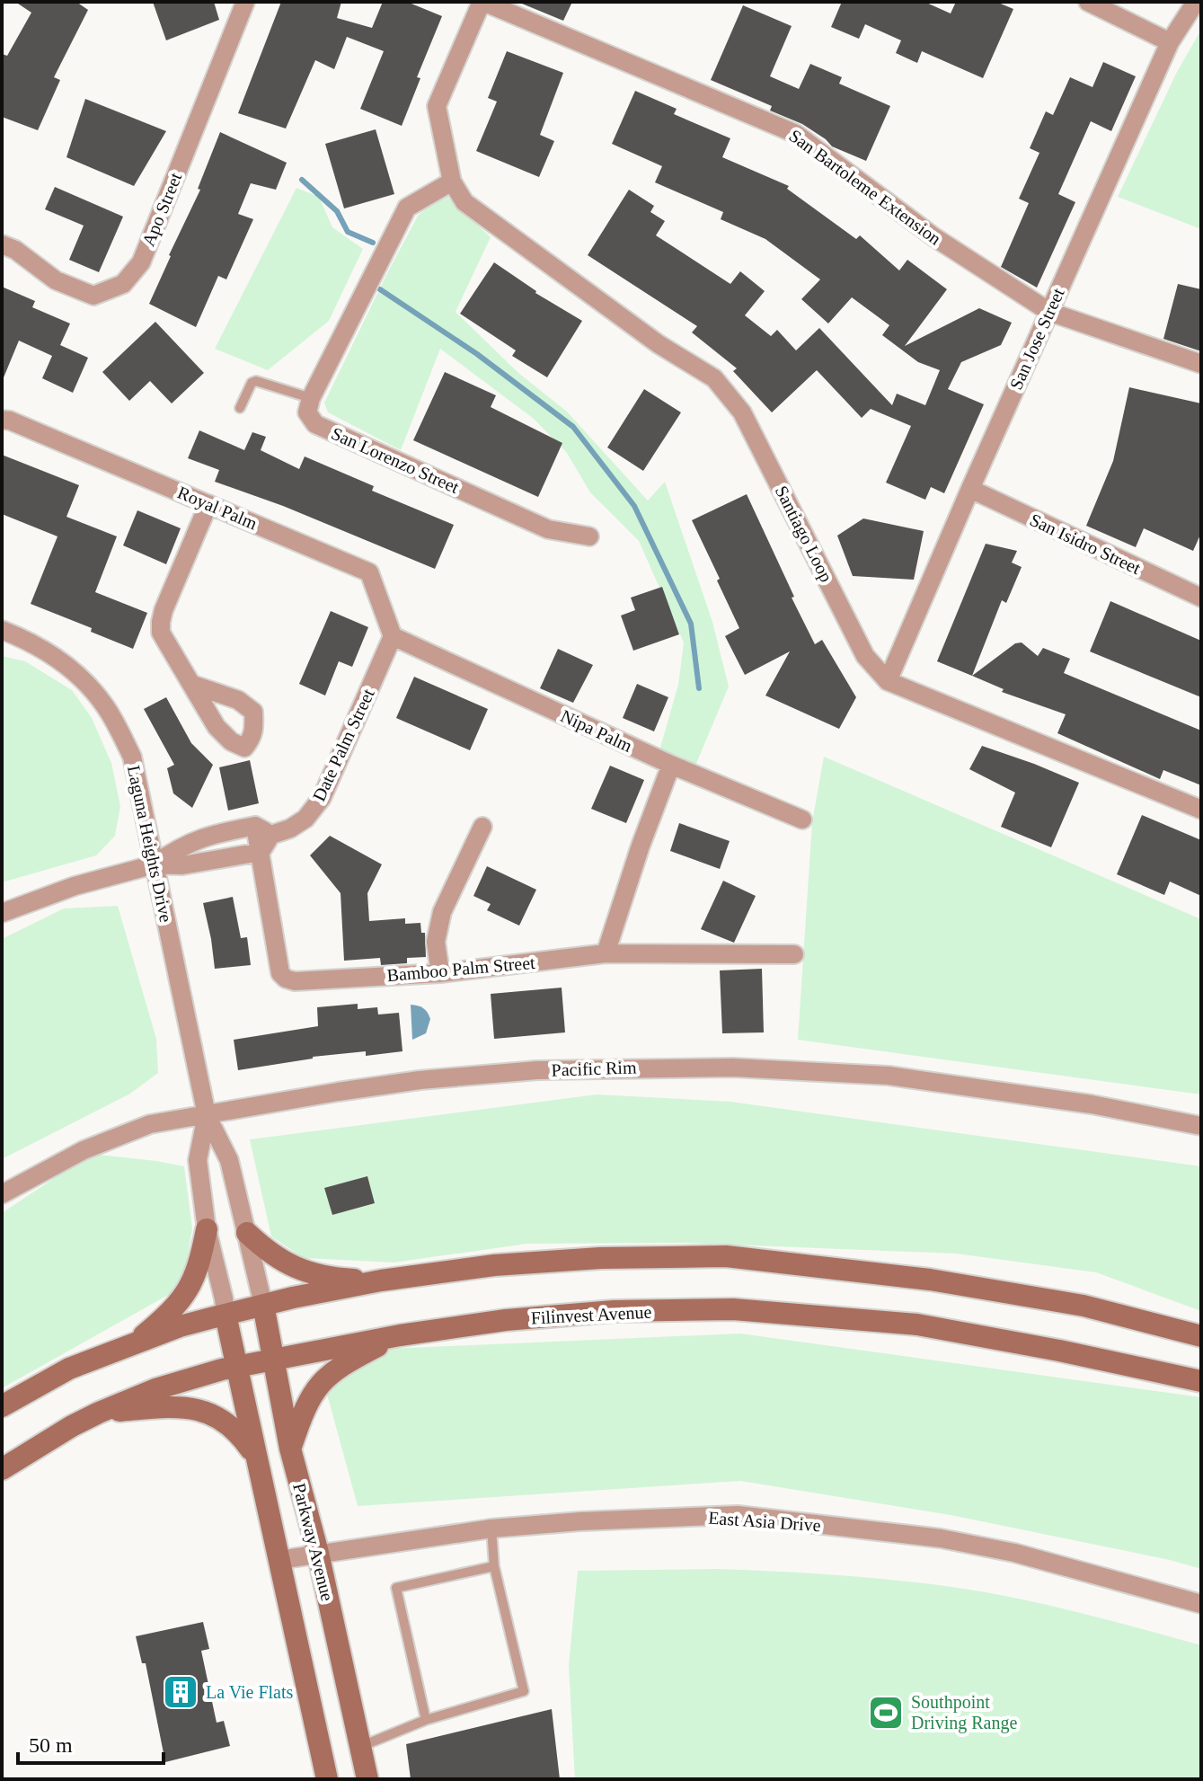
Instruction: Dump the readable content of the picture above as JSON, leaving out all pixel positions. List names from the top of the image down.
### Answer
{
  "streets": {
    "main road": ["Filinvest Avenue", "Parkway Avenue"],
    "street": [
      "San Bartoleme Extension",
      "Apo Street",
      "San Jose Street",
      "San Lorenzo Street",
      "Royal Palm",
      "Santiago Loop",
      "San Isidro Street",
      "Nipa Palm",
      "Date Palm Street",
      "Laguna Heights Drive",
      "Bamboo Palm Street",
      "Pacific Rim",
      "East Asia Drive"
    ]
  },
  "crossings": [
    ["San Bartoleme Extension", "San Jose Street"],
    ["San Jose Street", "Santiago Loop"],
    ["San Jose Street", "San Isidro Street"],
    ["Royal Palm", "Nipa Palm"],
    ["Royal Palm", "Date Palm Street"],
    ["Nipa Palm", "Date Palm Street"],
    ["Laguna Heights Drive", "Pacific Rim"],
    ["Laguna Heights Drive", "Parkway Avenue"],
    ["Filinvest Avenue", "Parkway Avenue"],
    ["East Asia Drive", "Parkway Avenue"]
  ],
  "places": {
    "building": ["La Vie Flats"],
    "sports": ["Southpoint Driving Range"]
  },
  "scale_bar": "50 m"
}
